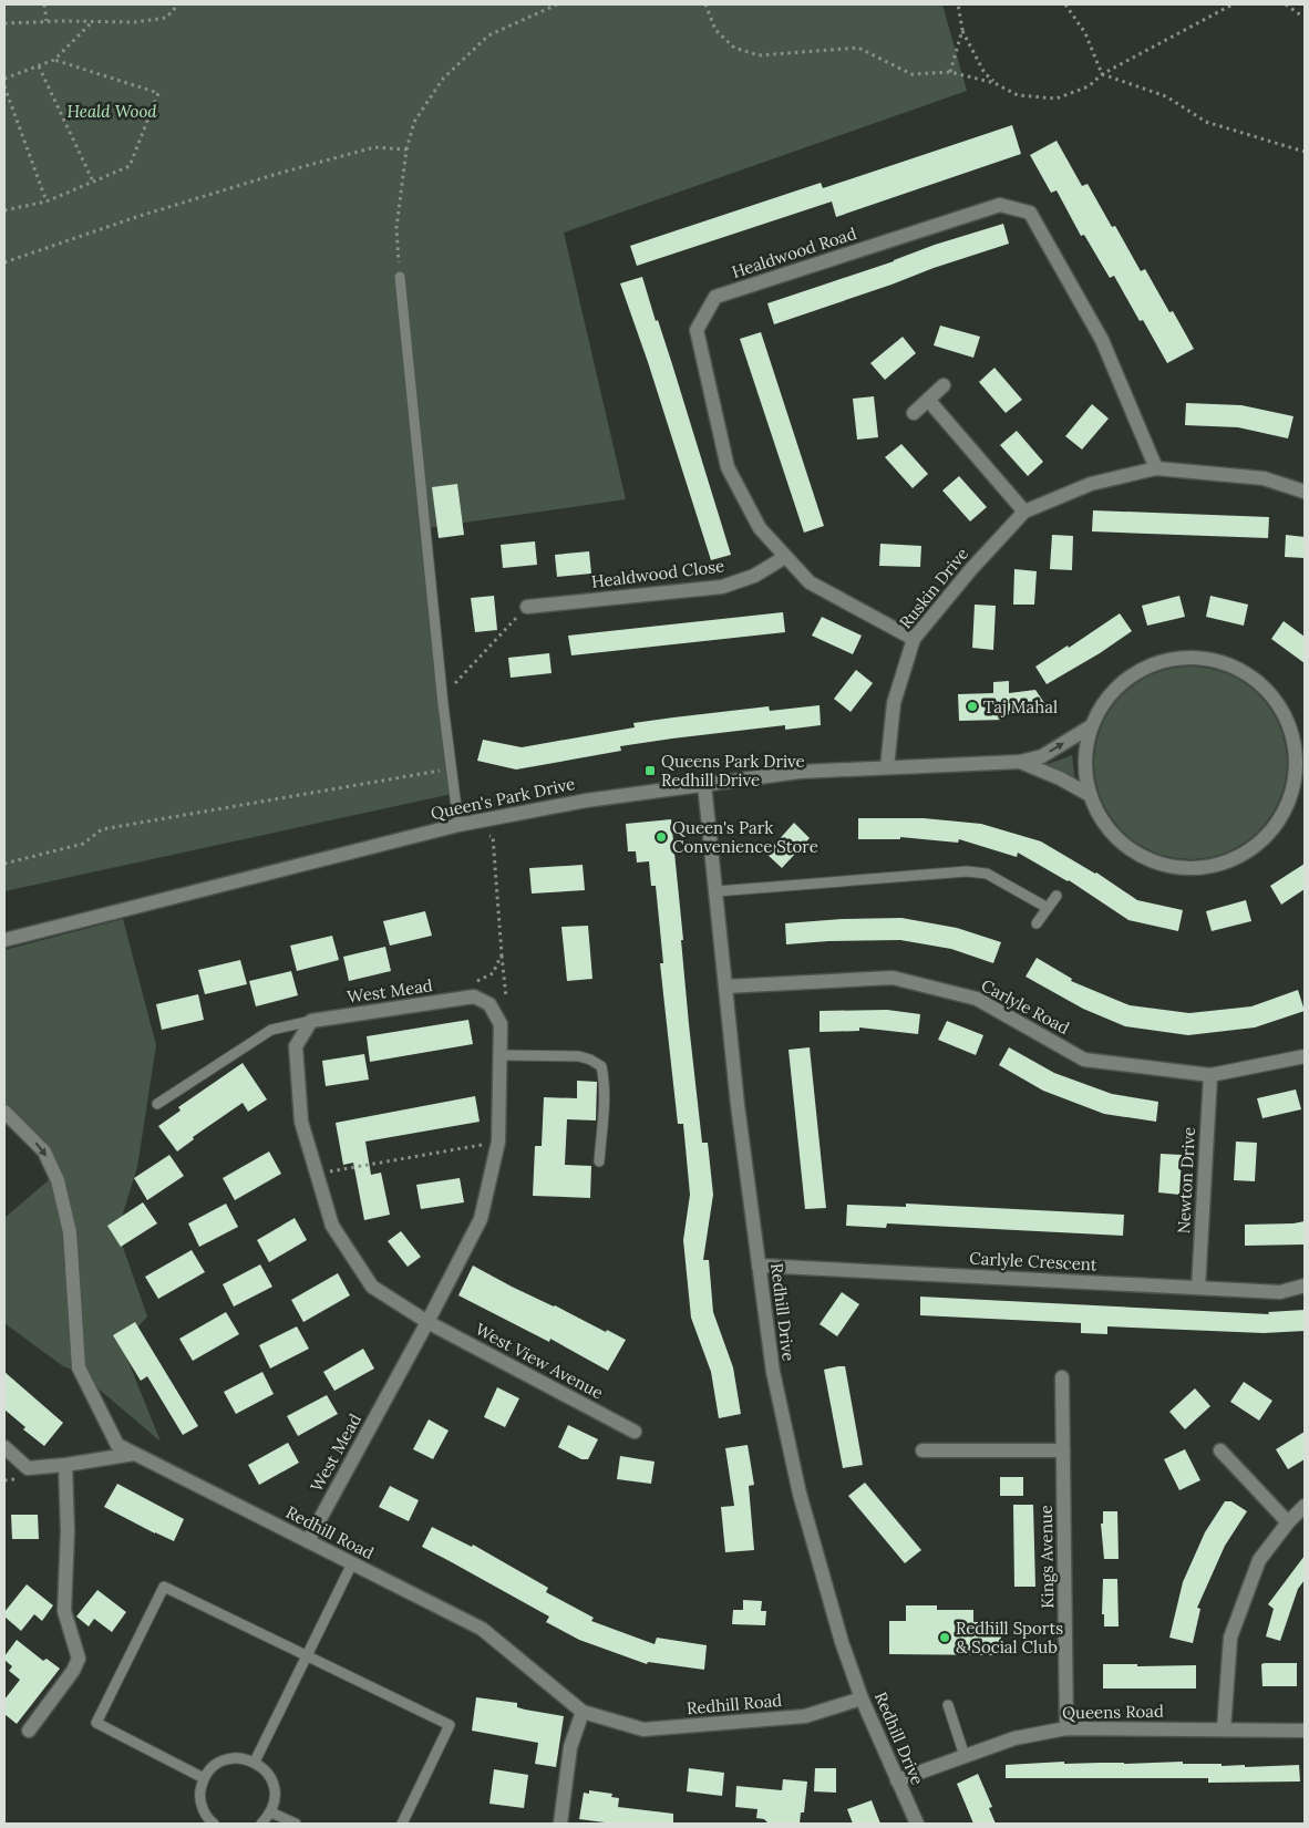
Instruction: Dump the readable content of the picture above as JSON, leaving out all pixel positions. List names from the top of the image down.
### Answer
{
  "streets": {
    "street": [
      "Healdwood Road",
      "Healdwood Close",
      "Ruskin Drive",
      "Queen's Park Drive",
      "West Mead",
      "Carlyle Road",
      "Newton Drive",
      "Carlyle Crescent",
      "Redhill Drive",
      "West View Avenue",
      "Redhill Road",
      "Kings Avenue",
      "Queens Road"
    ]
  },
  "crossings": [
    ["Healdwood Road", "Healdwood Close"],
    ["Healdwood Road", "Ruskin Drive"],
    ["Ruskin Drive", "Queen's Park Drive"],
    ["Queen's Park Drive", "Redhill Drive"],
    ["West Mead", "West View Avenue"],
    ["West Mead", "Redhill Road"],
    ["Carlyle Road", "Newton Drive"],
    ["Carlyle Road", "Redhill Drive"],
    ["Newton Drive", "Carlyle Crescent"],
    ["Carlyle Crescent", "Redhill Drive"],
    ["Redhill Drive", "Redhill Road"],
    ["Redhill Drive", "Queens Road"],
    ["Kings Avenue", "Queens Road"]
  ],
  "parks": ["Heald Wood"],
  "places": {
    "other": ["Taj Mahal", "Queen's Park Convenience Store", "Redhill Sports & Social Club"],
    "transit": ["Queens Park Drive Redhill Drive"]
  }
}
